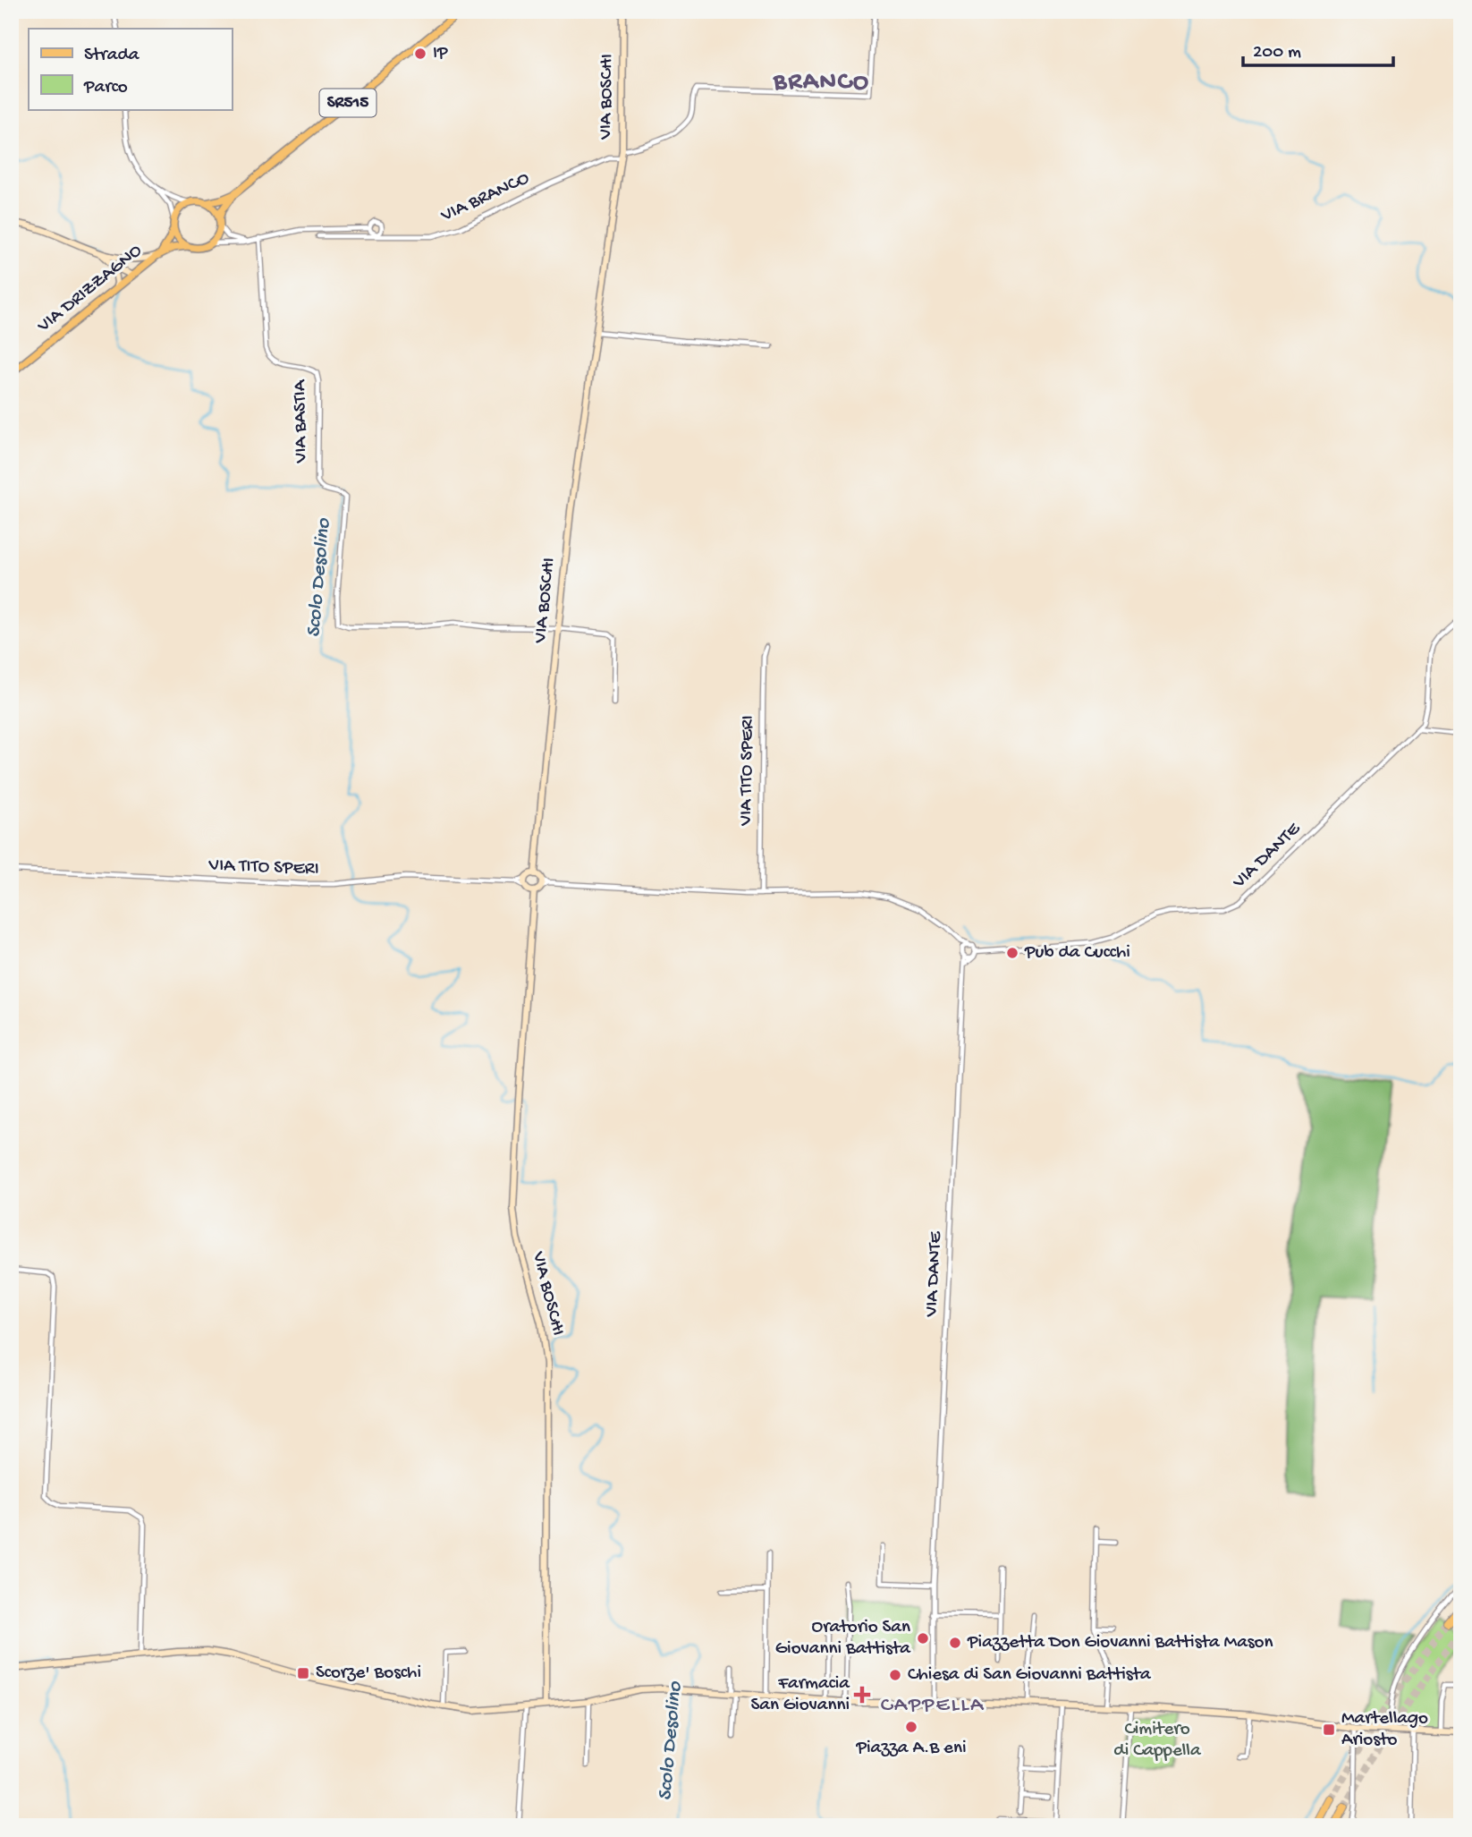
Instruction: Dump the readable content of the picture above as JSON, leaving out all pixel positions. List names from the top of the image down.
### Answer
{
  "streets": {
    "main road": ["SR515", "VIA DRIZZAGNO"],
    "street": [
      "VIA BOSCHI",
      "VIA BRANCO",
      "VIA BASTIA",
      "VIA TITO SPERI",
      "VIA DANTE"
    ]
  },
  "crossings": [
    ["VIA BOSCHI", "VIA BRANCO"],
    ["VIA BOSCHI", "VIA BASTIA"],
    ["VIA BOSCHI", "VIA TITO SPERI"]
  ],
  "districts": ["BRANCO", "CAPPELLA"],
  "water": ["Scolo Desolino"],
  "parks": ["Cimitero di Cappella"],
  "places": {
    "other": [
      "IP",
      "Pub da Cucchi",
      "Oratorio San Giovanni Battista",
      "Piazzetta Don Giovanni Battista Mason",
      "Chiesa di San Giovanni Battista",
      "Piazza A.B eni"
    ],
    "transit": ["Scorze' Boschi", "Martellago Ariosto"],
    "health": ["Farmacia San Giovanni"]
  },
  "legend": ["Strada", "Parco"],
  "scale_bar": "200 m"
}
